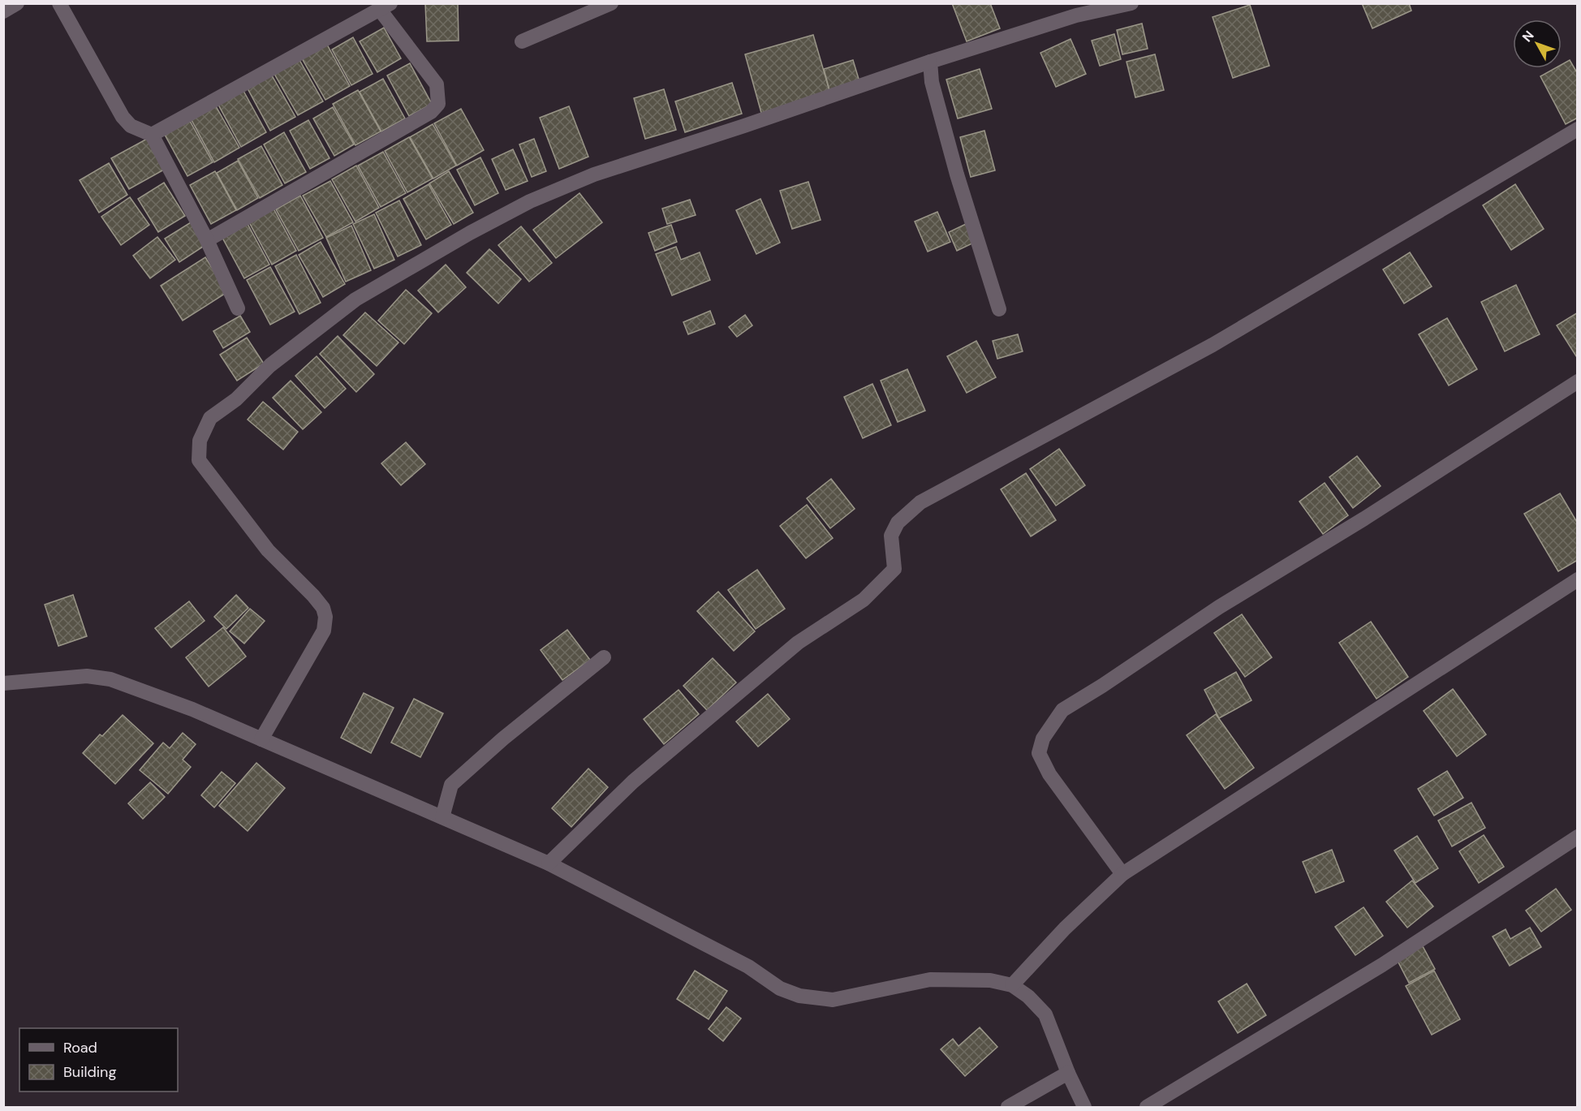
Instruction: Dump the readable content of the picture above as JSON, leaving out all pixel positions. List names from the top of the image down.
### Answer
{
  "legend": ["Road", "Building"],
  "north": "top left"
}
